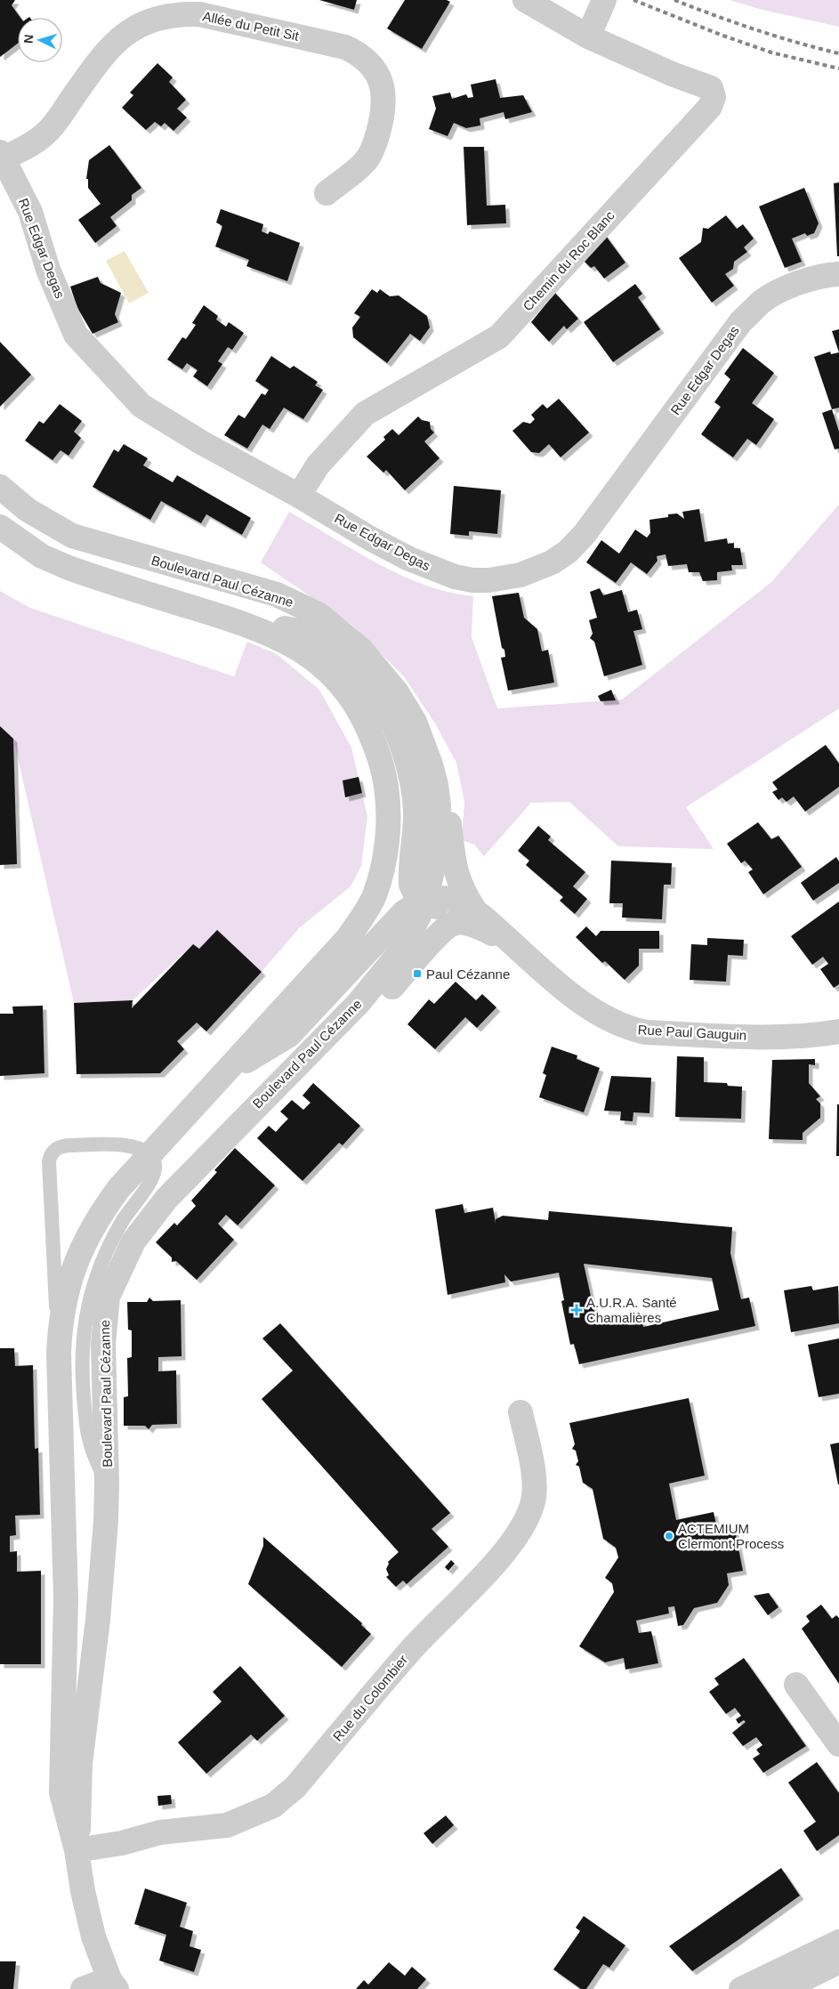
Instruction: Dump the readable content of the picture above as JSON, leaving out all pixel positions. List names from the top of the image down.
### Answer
{
  "streets": {
    "street": [
      "Allée du Petit Sit",
      "Rue Edgar Degas",
      "Chemin du Roc Blanc",
      "Boulevard Paul Cézanne",
      "Rue Paul Gauguin",
      "Rue du Colombier"
    ]
  },
  "crossings": [
    ["Allée du Petit Sit", "Rue Edgar Degas"],
    ["Rue Edgar Degas", "Chemin du Roc Blanc"],
    ["Boulevard Paul Cézanne", "Rue Paul Gauguin"],
    ["Boulevard Paul Cézanne", "Rue du Colombier"]
  ],
  "places": {
    "transit": ["Paul Cézanne"],
    "health": ["A.U.R.A. Santé Chamalières"],
    "other": ["ACTEMIUM Clermont Process"]
  },
  "north": "left"
}
